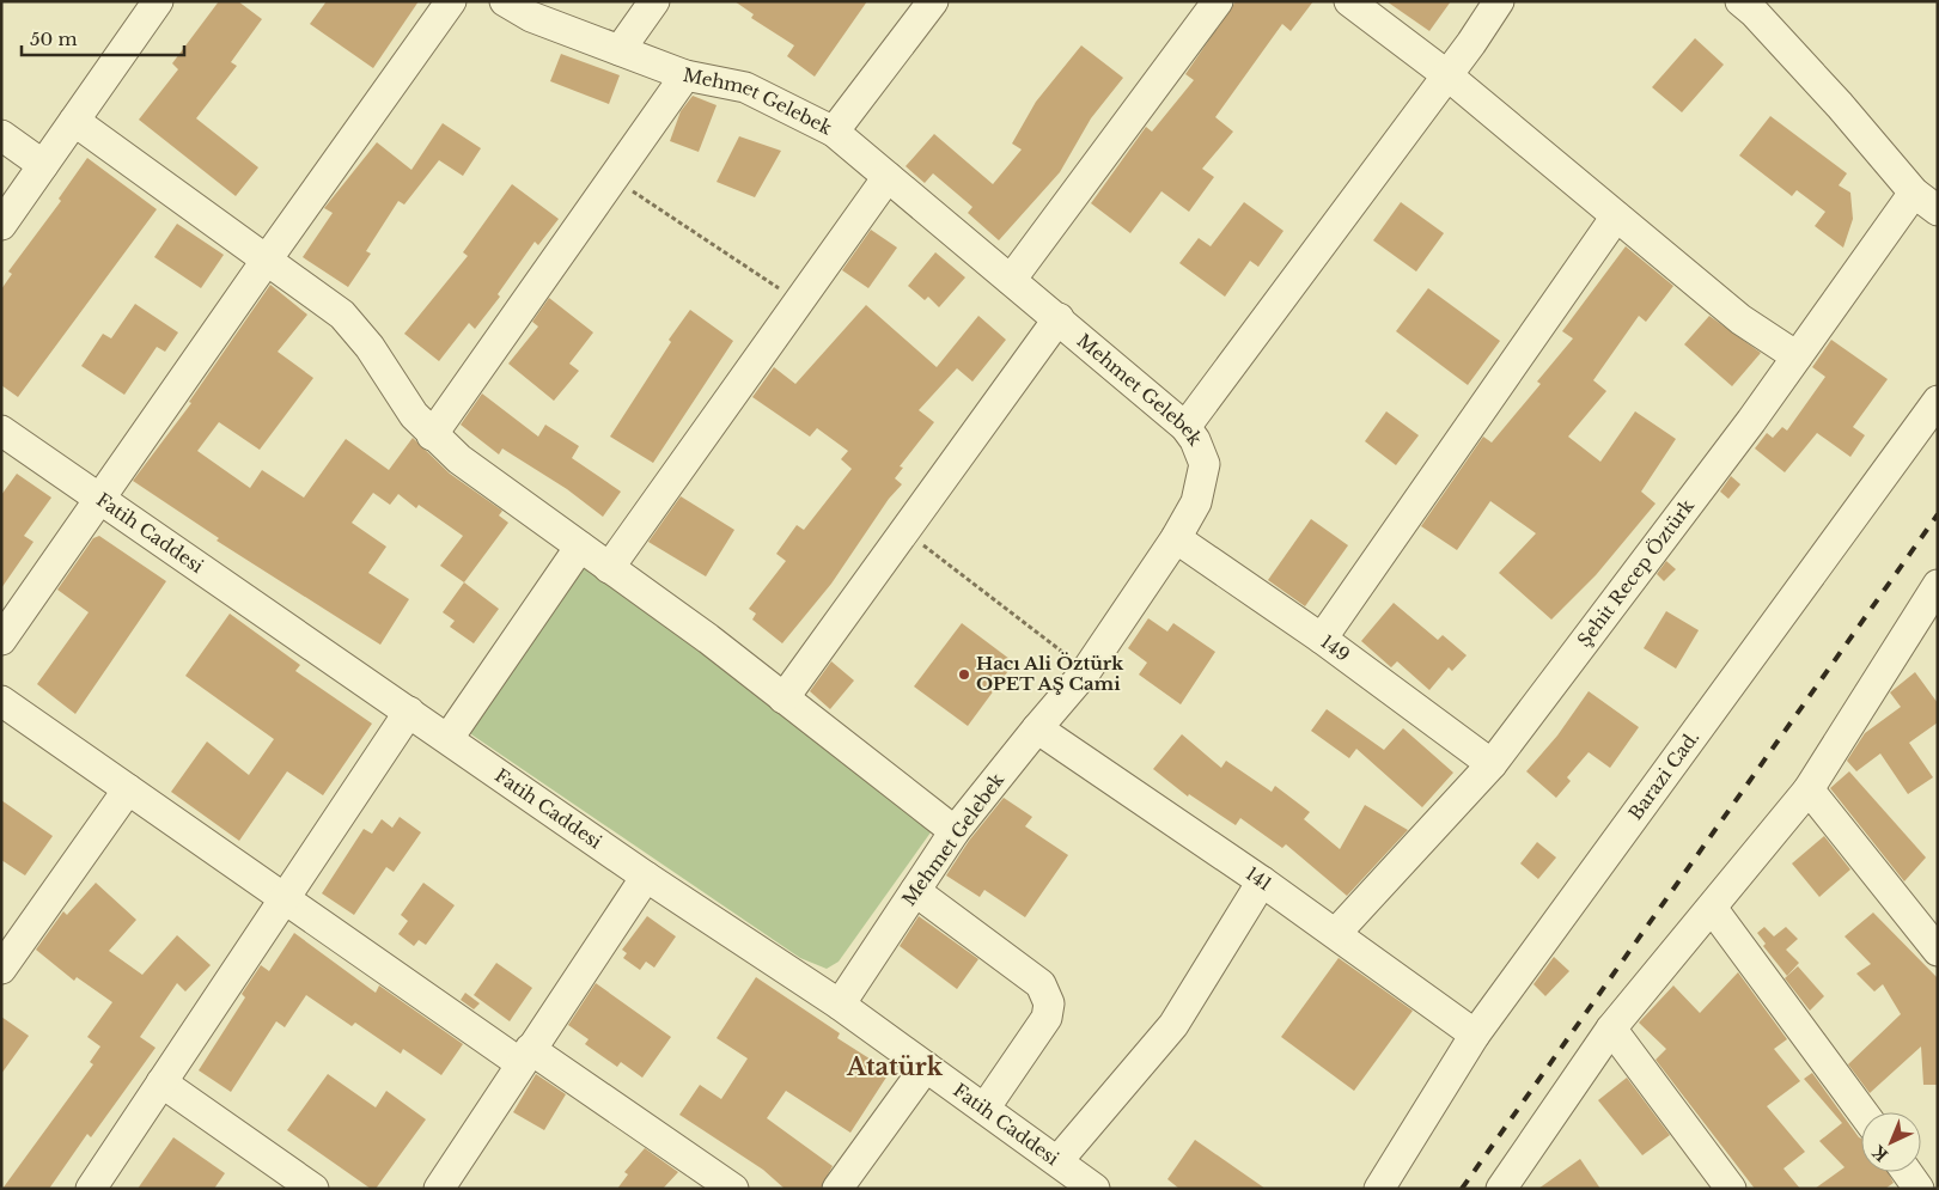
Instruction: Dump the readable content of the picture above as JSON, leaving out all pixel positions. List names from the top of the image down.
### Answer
{
  "streets": {
    "street": [
      "Mehmet Gelebek",
      "Fatih Caddesi",
      "Şehit Recep Öztürk",
      "149",
      "Barazi Cad.",
      "141"
    ]
  },
  "crossings": [
    ["Mehmet Gelebek", "Fatih Caddesi"],
    ["Mehmet Gelebek", "149"],
    ["Mehmet Gelebek", "141"],
    ["Şehit Recep Öztürk", "149"],
    ["Şehit Recep Öztürk", "141"],
    ["Barazi Cad.", "141"]
  ],
  "districts": ["Atatürk"],
  "places": ["Hacı Ali Öztürk OPET AŞ Cami"],
  "scale_bar": "50 m",
  "north": "bottom left"
}
